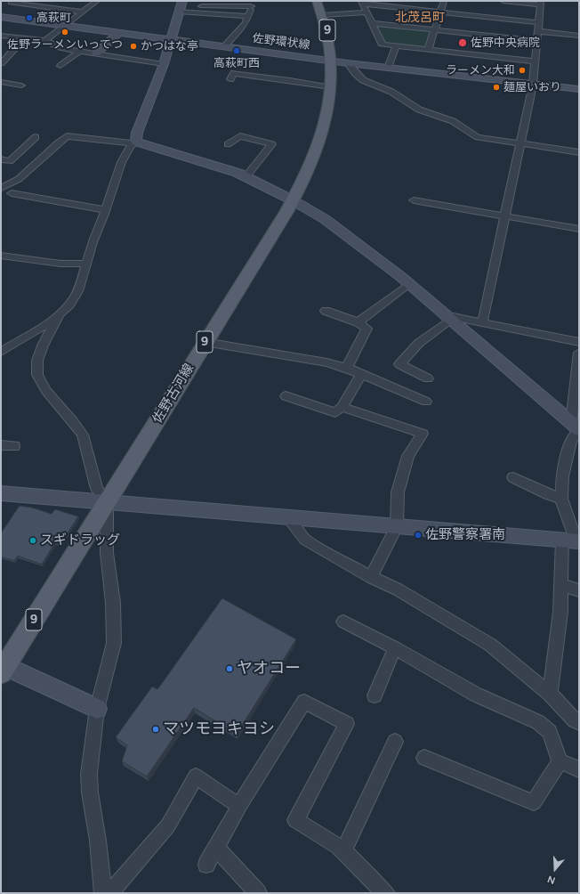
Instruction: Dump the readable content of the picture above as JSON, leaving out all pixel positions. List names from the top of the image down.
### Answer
{
  "streets": {
    "main road": ["9", "佐野古河線"],
    "street": ["佐野環状線"]
  },
  "crossings": [
    ["佐野環状線", "佐野古河線"]
  ],
  "districts": ["北茂呂町"],
  "places": [
    "高萩町",
    "佐野ラーメンいってつ",
    "佐野中央病院",
    "かつはな亭",
    "高萩町西",
    "ラーメン大和",
    "麺屋いおり",
    "佐野警察署南",
    "スギドラッグ",
    "ヤオコー",
    "マツモヨキヨシ"
  ],
  "north": "bottom"
}
